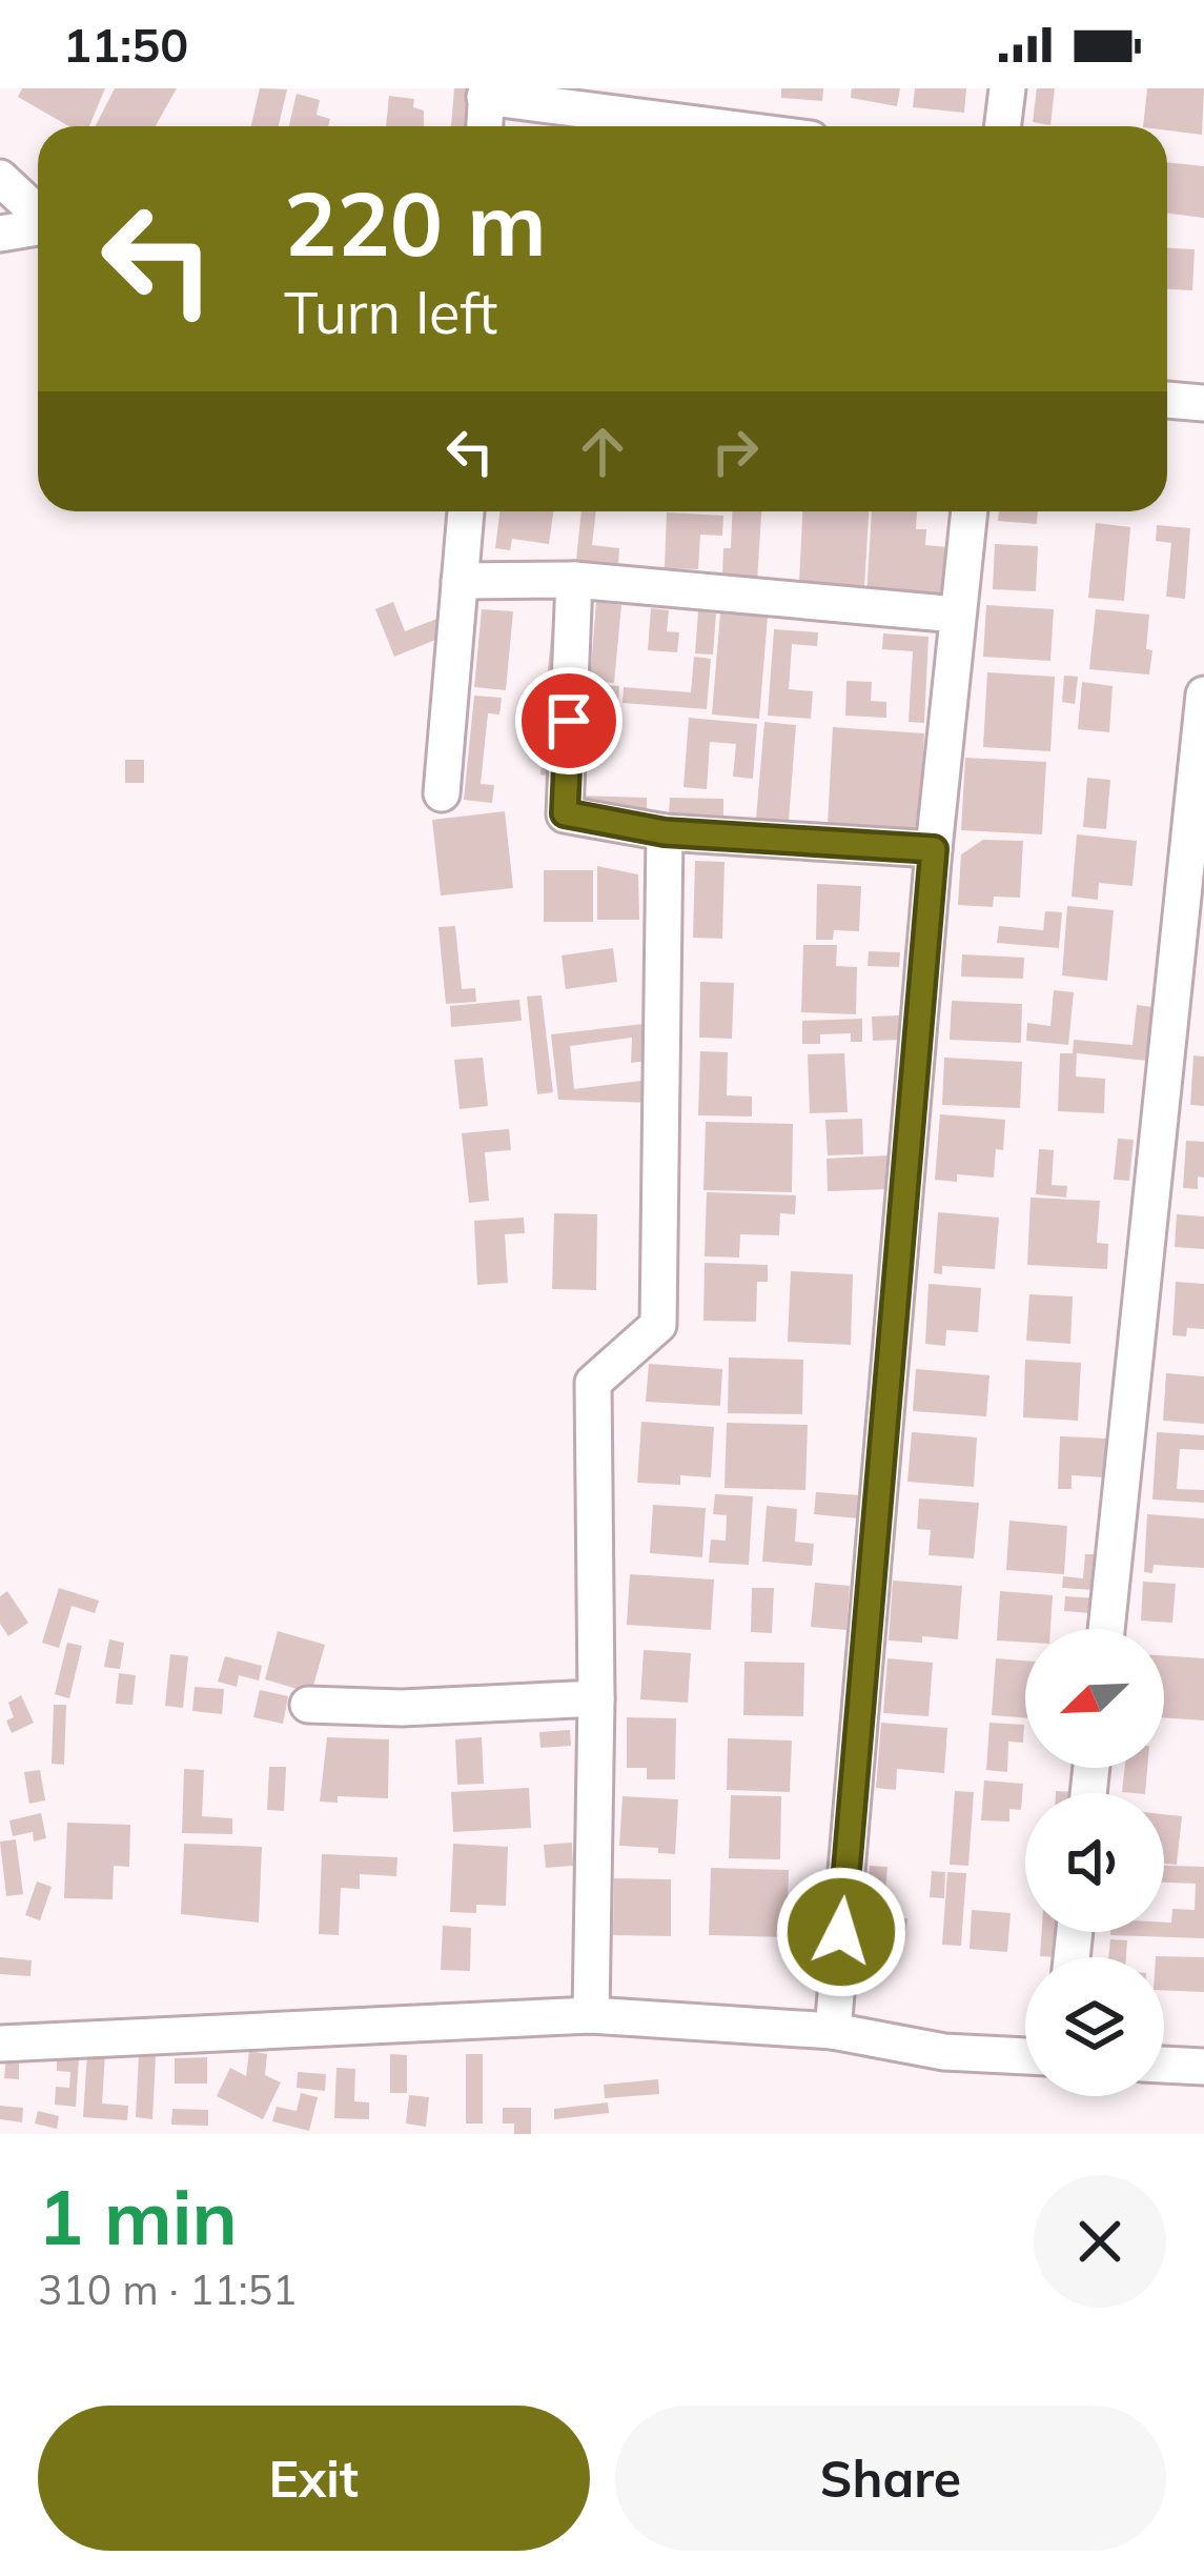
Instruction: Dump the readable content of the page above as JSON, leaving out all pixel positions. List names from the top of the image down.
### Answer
{
  "north": "bottom left",
  "page": {
    "status": "11:50",
    "turn": ["220 m", "Turn left"],
    "heading": ["1 min", "310 m · 11:51"],
    "buttons": ["Exit", "Share"]
  }
}
